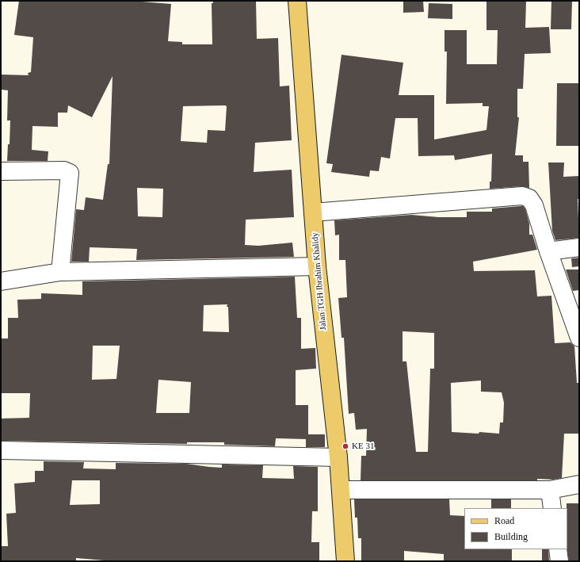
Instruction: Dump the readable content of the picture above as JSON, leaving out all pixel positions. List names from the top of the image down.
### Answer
{
  "streets": {
    "main road": ["Jalan TGH Ibrahim Khalidy"]
  },
  "places": ["KE 31"],
  "legend": ["Road", "Building"]
}
